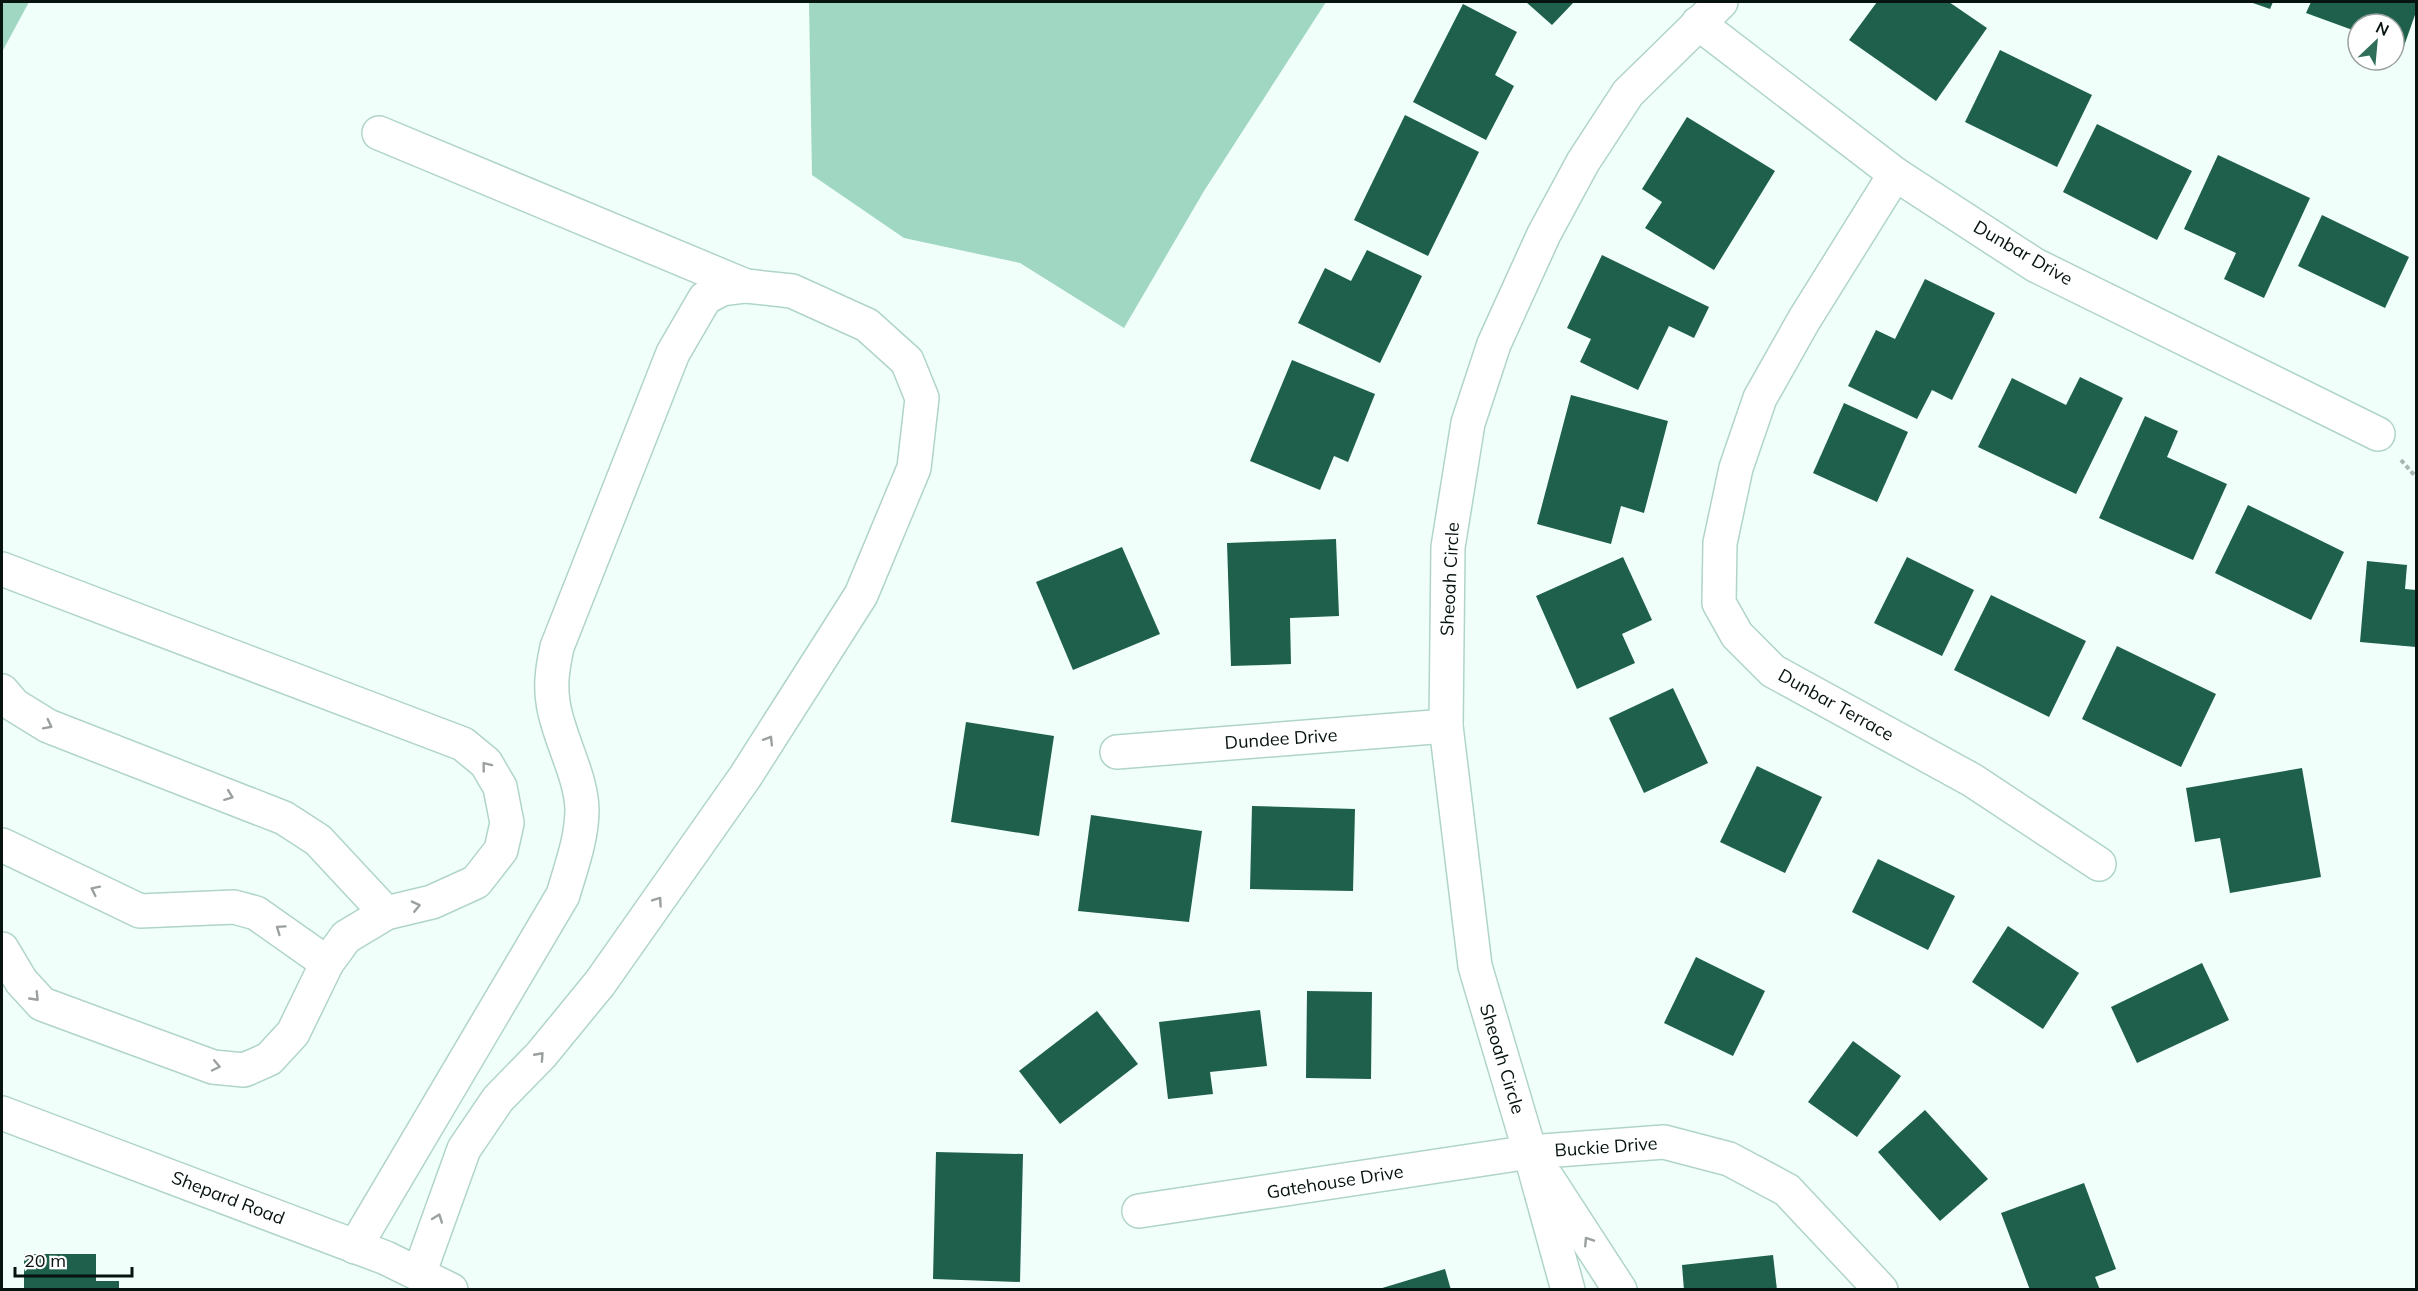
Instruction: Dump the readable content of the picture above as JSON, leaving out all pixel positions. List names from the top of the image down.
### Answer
{
  "streets": {
    "street": [
      "Dunbar Drive",
      "Sheoah Circle",
      "Dunbar Terrace",
      "Dundee Drive",
      "Buckie Drive",
      "Gatehouse Drive",
      "Shepard Road"
    ]
  },
  "crossings": [
    ["Dunbar Drive", "Sheoah Circle"],
    ["Dunbar Drive", "Dunbar Terrace"],
    ["Sheoah Circle", "Dundee Drive"],
    ["Sheoah Circle", "Buckie Drive"],
    ["Sheoah Circle", "Gatehouse Drive"],
    ["Buckie Drive", "Gatehouse Drive"]
  ],
  "scale_bar": "20 m",
  "north": "top right"
}
